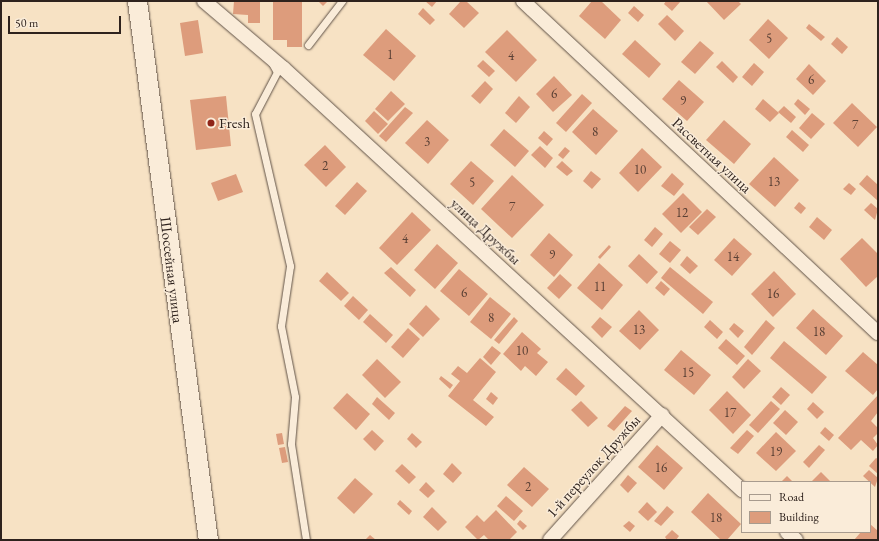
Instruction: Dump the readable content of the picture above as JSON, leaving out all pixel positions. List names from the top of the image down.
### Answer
{
  "streets": {
    "main road": ["Шоссейная улица"],
    "street": ["Рассветная улица", "улица Дружбы", "1-й переулок Дружбы"]
  },
  "crossings": [
    ["улица Дружбы", "1-й переулок Дружбы"]
  ],
  "places": ["Fresh"],
  "house_numbers": [
    "5",
    "1",
    "4",
    "6",
    "6",
    "9",
    "7",
    "8",
    "3",
    "2",
    "10",
    "13",
    "5",
    "7",
    "12",
    "4",
    "9",
    "14",
    "11",
    "6",
    "16",
    "8",
    "13",
    "18",
    "10",
    "15",
    "17",
    "19",
    "16",
    "2",
    "18"
  ],
  "legend": ["Road", "Building"],
  "scale_bar": "50 m"
}
